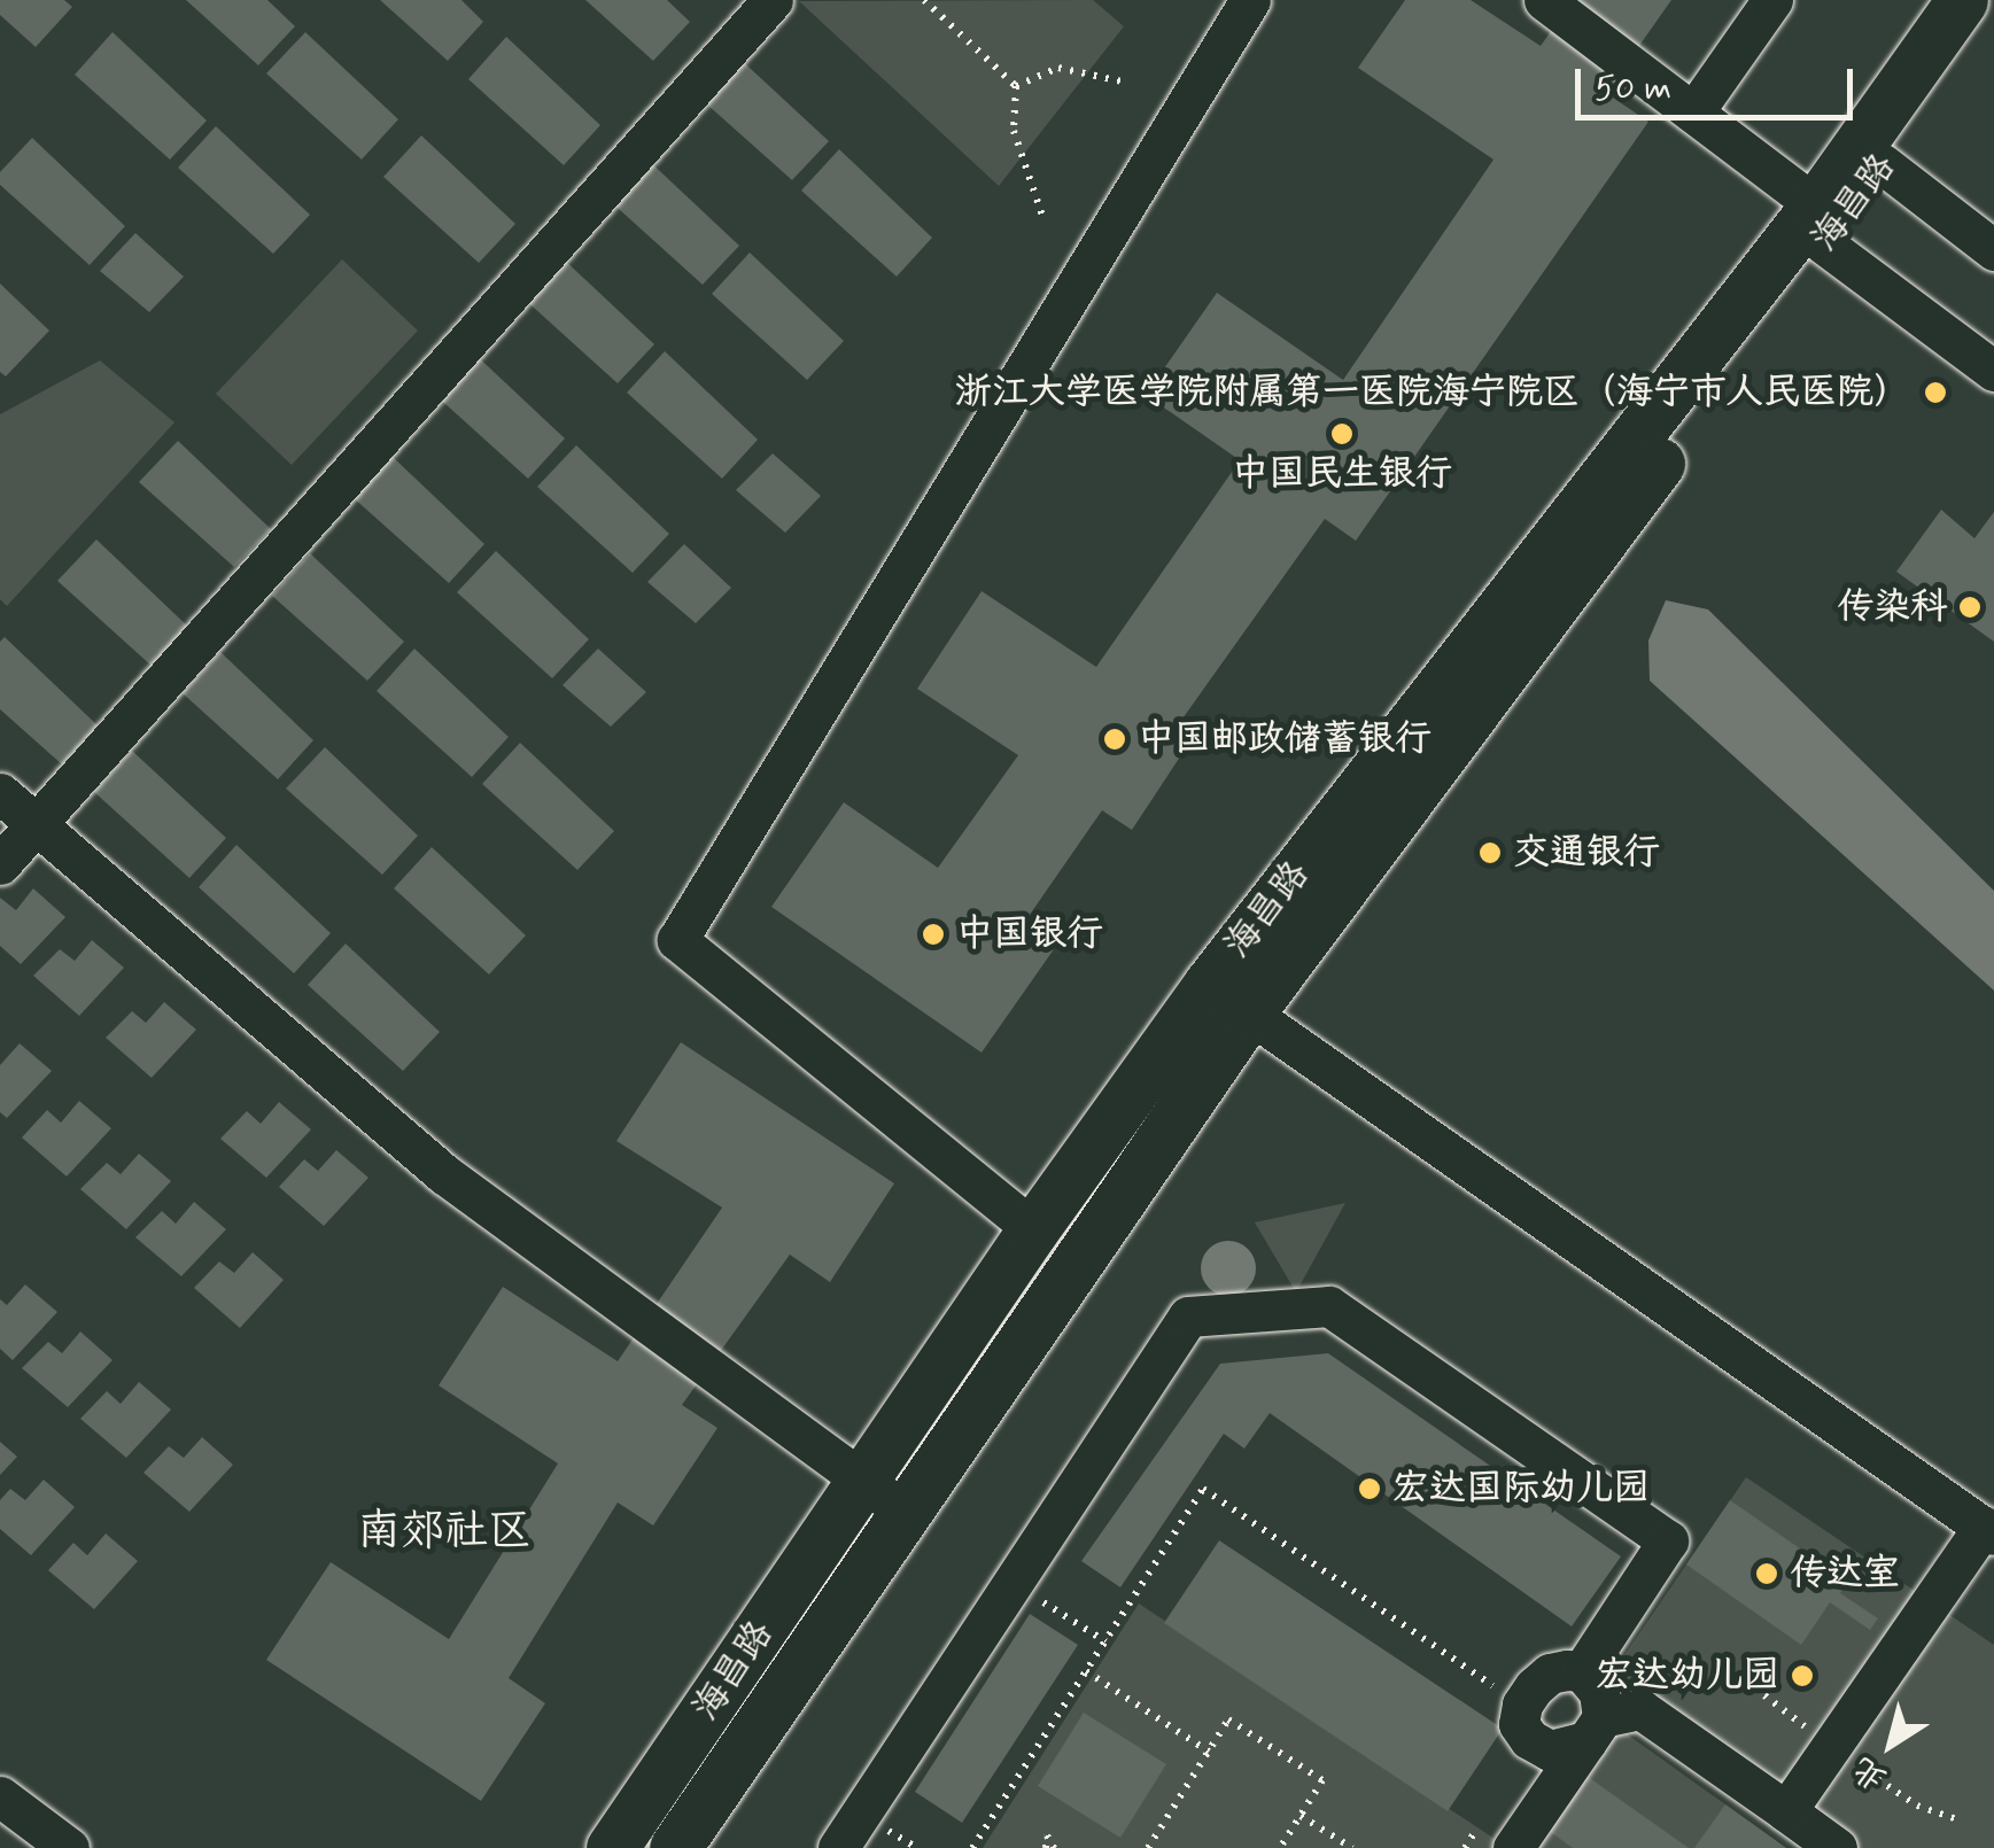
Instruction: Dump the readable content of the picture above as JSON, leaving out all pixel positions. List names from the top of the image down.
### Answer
{
  "streets": {
    "main road": ["海昌路"]
  },
  "districts": ["南郊社区"],
  "places": [
    "浙江大学医学院附属第一医院海宁院区（海宁市人民医院）",
    "中国民生银行",
    "传染科",
    "中国邮政储蓄银行",
    "交通银行",
    "中国银行",
    "宏达国际幼儿园",
    "传达室",
    "宏达幼儿园"
  ],
  "scale_bar": "50 m",
  "north": "bottom left"
}
